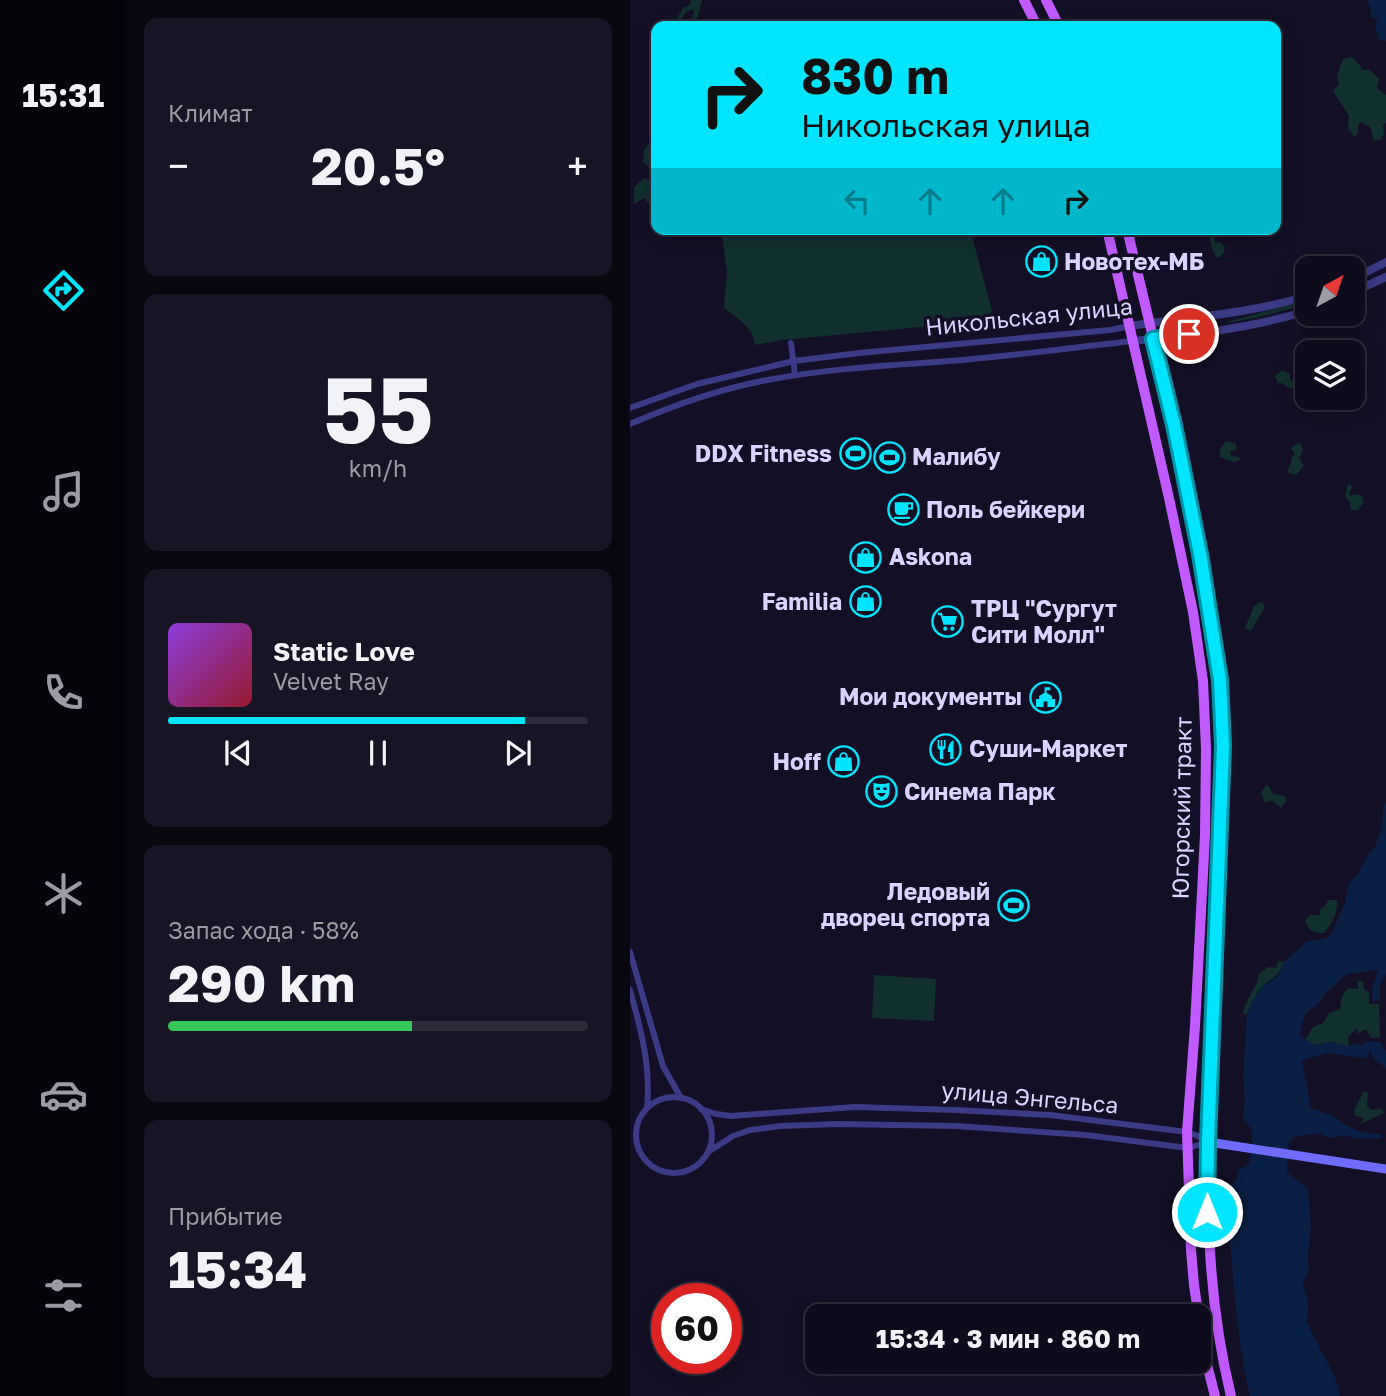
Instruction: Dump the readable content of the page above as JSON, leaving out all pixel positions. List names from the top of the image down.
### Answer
{
  "streets": {
    "main road": ["Югорский тракт", "улица Энгельса"],
    "street": ["Никольская улица"]
  },
  "crossings": [
    ["Никольская улица", "Югорский тракт"],
    ["Югорский тракт", "улица Энгельса"]
  ],
  "places": {
    "shop": [
      "Новотех-МБ",
      "Askona",
      "Familia",
      "Hoff"
    ],
    "sports": ["DDX Fitness", "Малибу", "Ледовый дворец спорта"],
    "cafe": ["Поль бейкери"],
    "supermarket": ["ТРЦ \"Сургут Сити Молл\""],
    "public building": ["Мои документы"],
    "restaurant": ["Суши-Маркет"],
    "theatre": ["Синема Парк"]
  },
  "north": "top right",
  "page": {
    "tabs": "15:31",
    "tile": [
      "Климат",
      ["55", "km/h"],
      ["Запас хода · 58%", "290 km"],
      ["Прибытие", "15:34"]
    ],
    "turn": ["830 m", "Никольская улица"],
    "heat": ["−", "20.5°", "+"],
    "song": ["Static Love", "Velvet Ray"],
    "limit": "60",
    "trip": "15:34 · 3 мин · 860 m"
  }
}
